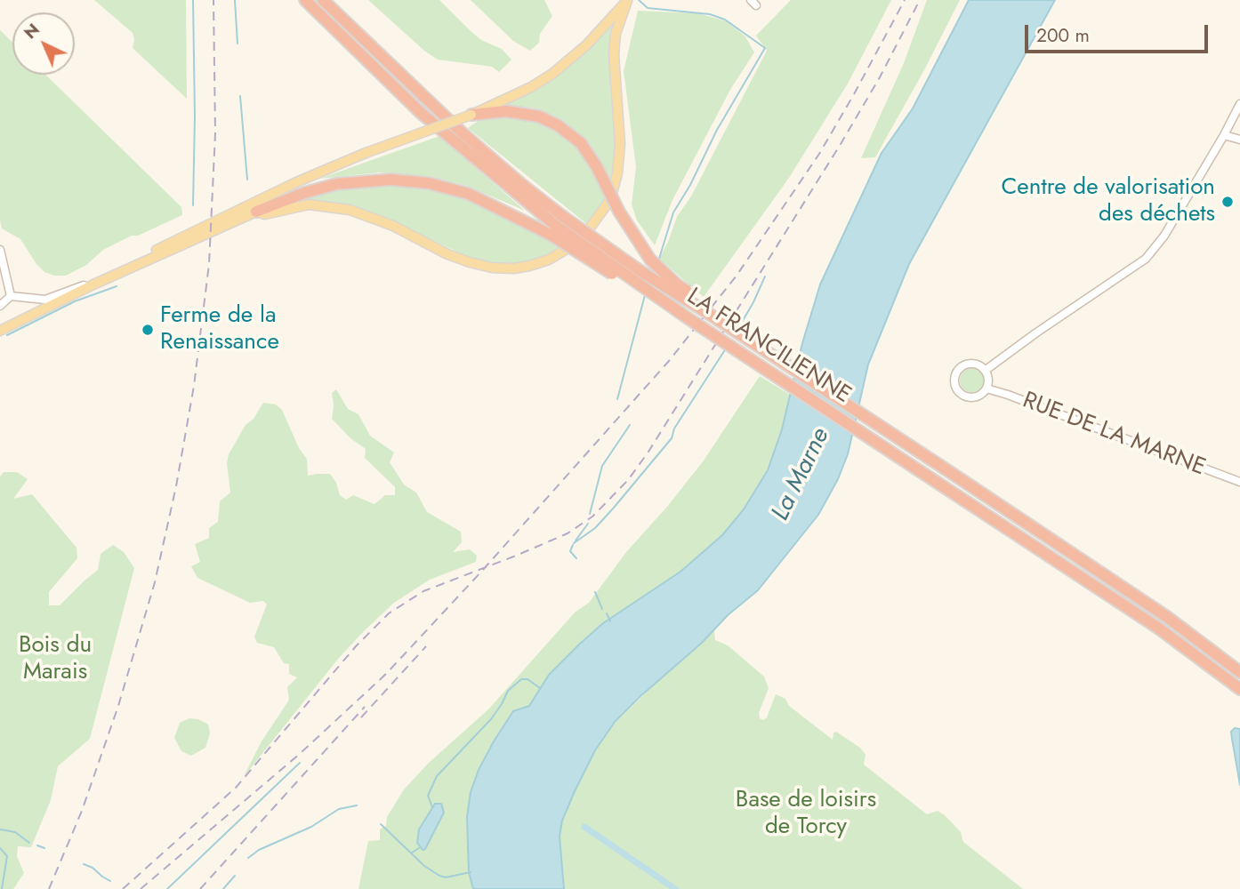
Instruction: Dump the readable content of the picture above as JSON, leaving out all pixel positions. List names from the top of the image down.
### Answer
{
  "streets": {
    "highway": ["LA FRANCILIENNE"],
    "street": ["RUE DE LA MARNE"]
  },
  "water": ["La Marne"],
  "parks": ["Bois du Marais", "Base de loisirs de Torcy"],
  "places": ["Centre de valorisation des déchets", "Ferme de la Renaissance"],
  "scale_bar": "200 m",
  "north": "top left"
}
